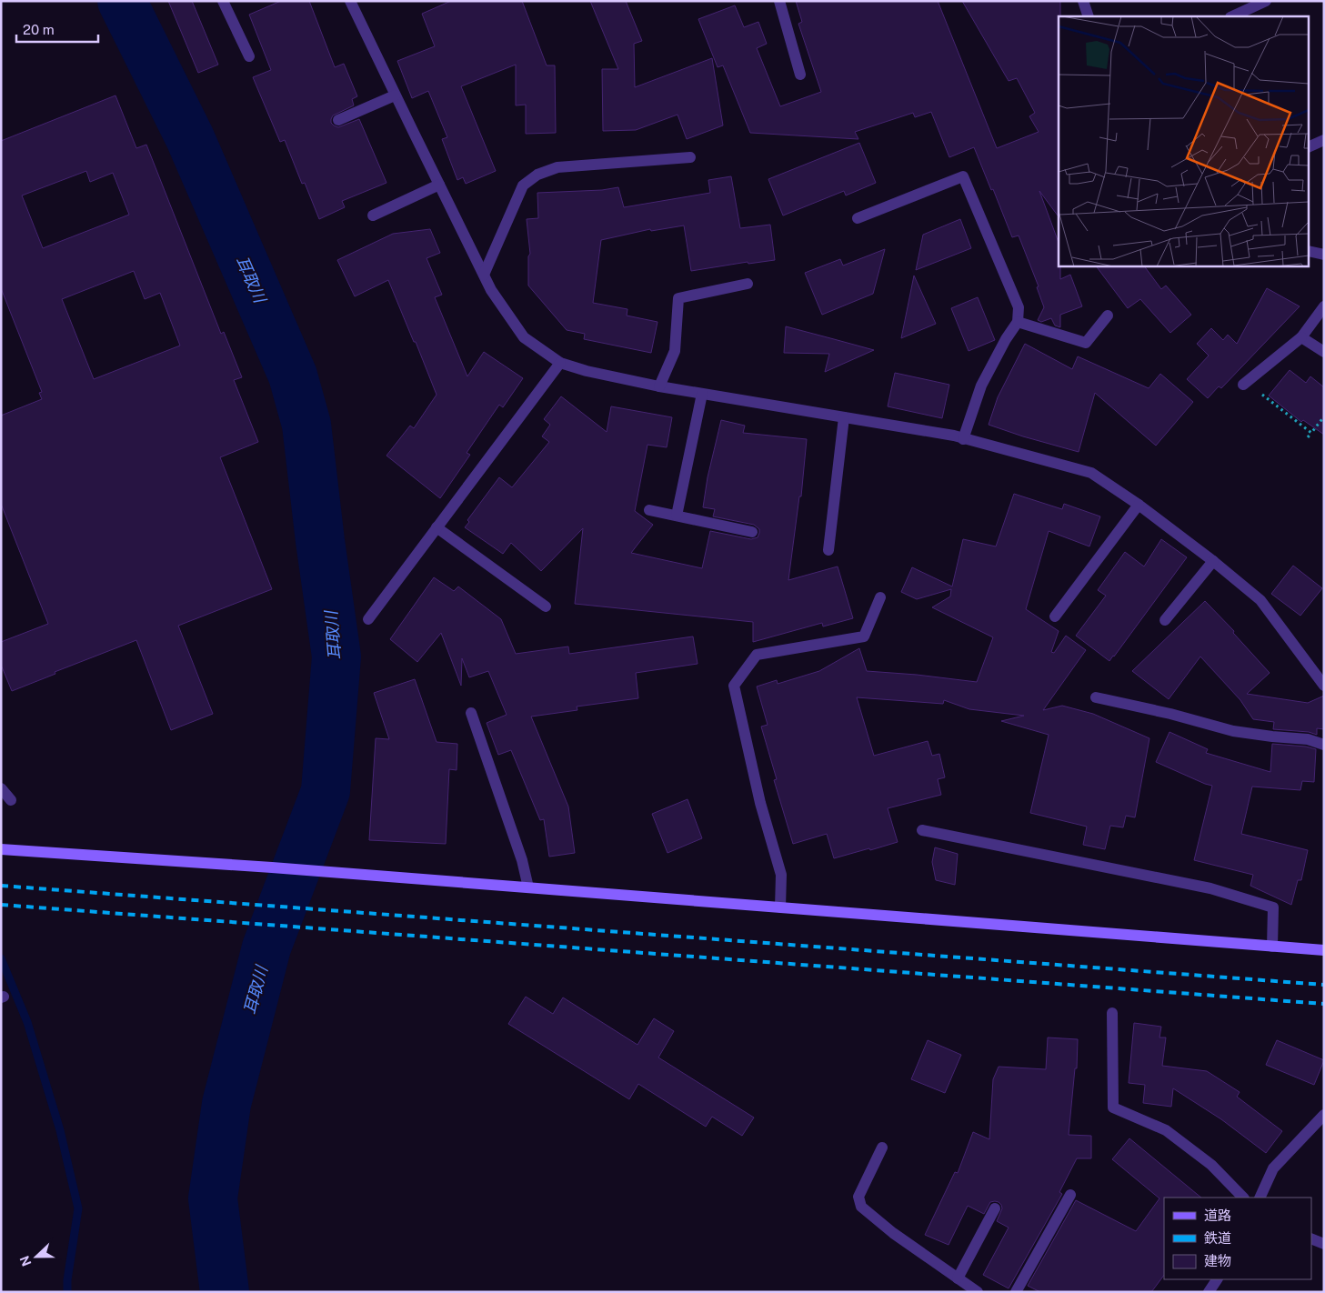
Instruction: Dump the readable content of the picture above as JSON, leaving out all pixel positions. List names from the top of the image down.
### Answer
{
  "water": ["耳取川"],
  "legend": ["道路", "鉄道", "建物"],
  "scale_bar": "20 m",
  "north": "left"
}
